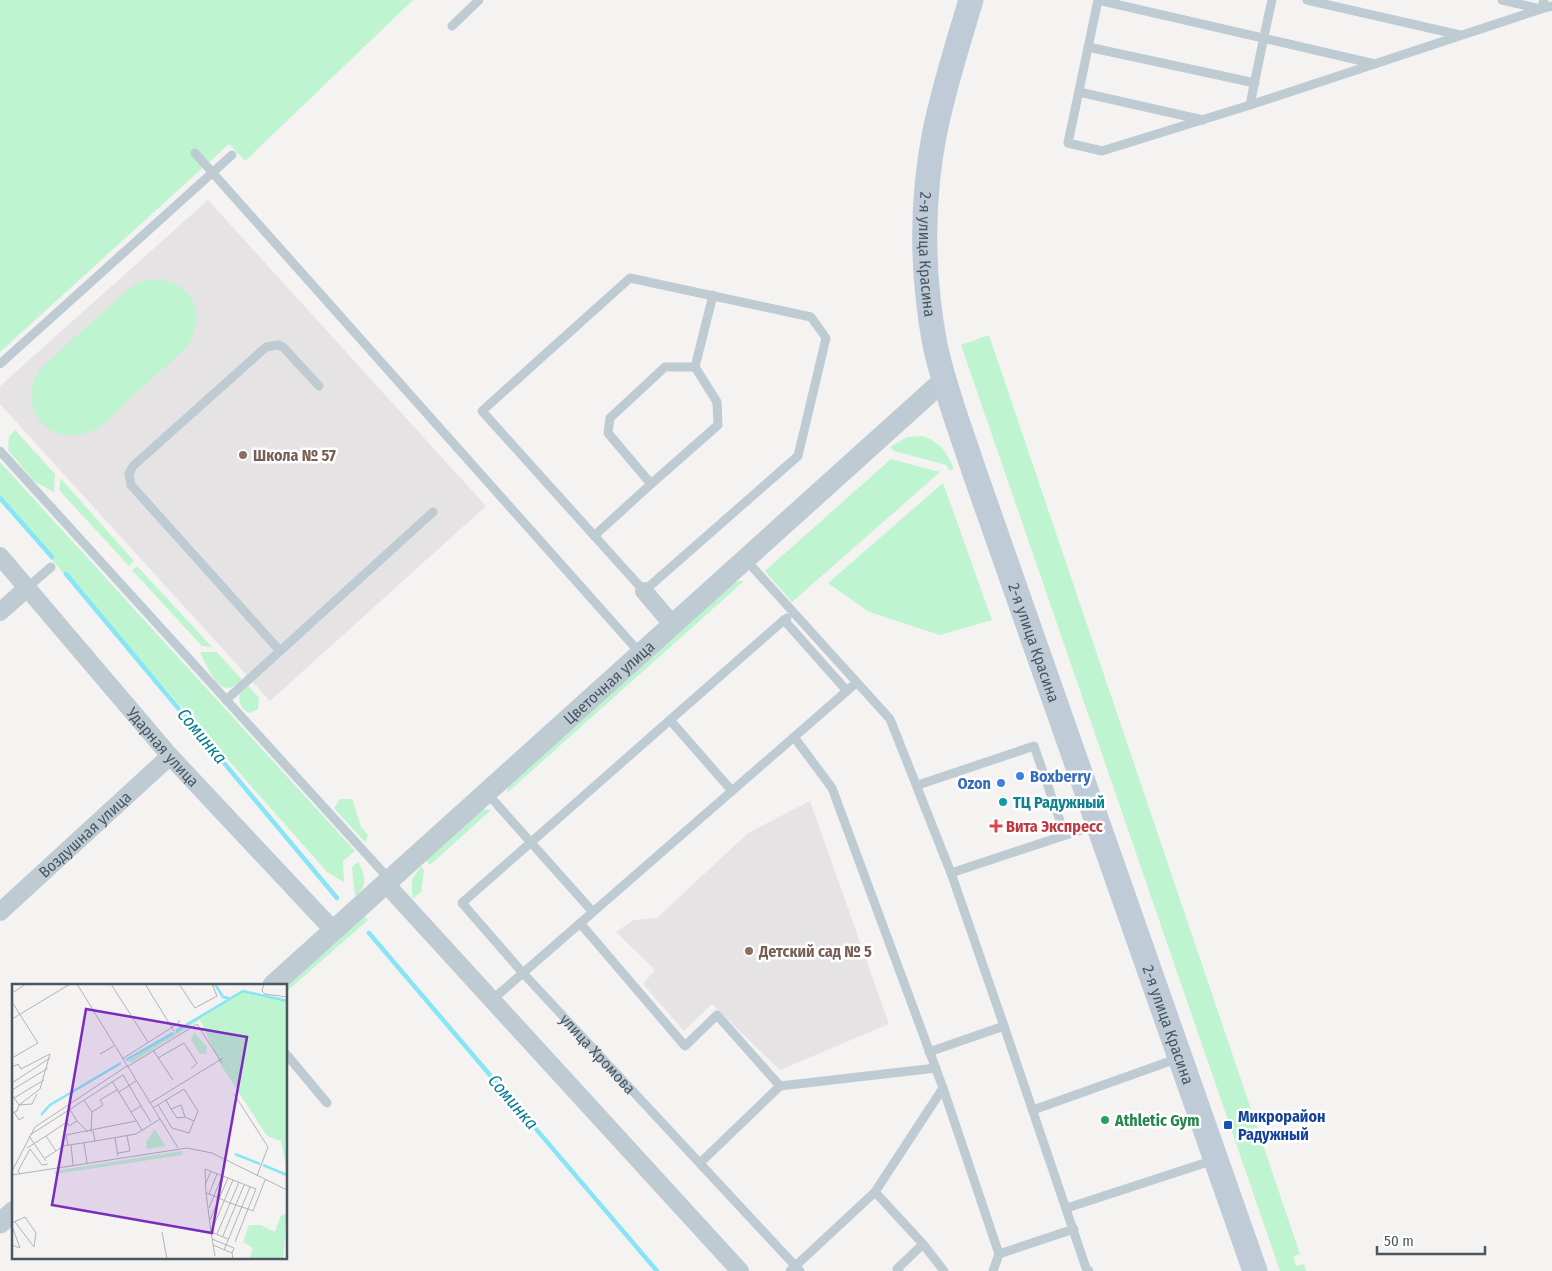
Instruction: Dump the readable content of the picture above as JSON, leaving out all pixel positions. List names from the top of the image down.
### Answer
{
  "streets": {
    "main road": ["2-я улица Красина"],
    "street": ["Цветочная улица", "Ударная улица", "Воздушная улица"],
    "lane": ["улица Хромова"]
  },
  "crossings": [
    ["2-я улица Красина", "Цветочная улица"],
    ["Цветочная улица", "Ударная улица"],
    ["Ударная улица", "Воздушная улица"]
  ],
  "water": ["Соминка"],
  "places": {
    "other": [
      "Школа № 57",
      "Boxberry",
      "Ozon",
      "ТЦ Радужный",
      "Детский сад № 5",
      "Athletic Gym"
    ],
    "health": ["Вита Экспресс"],
    "transit": ["Микрорайон Радужный"]
  },
  "scale_bar": "50 m"
}
